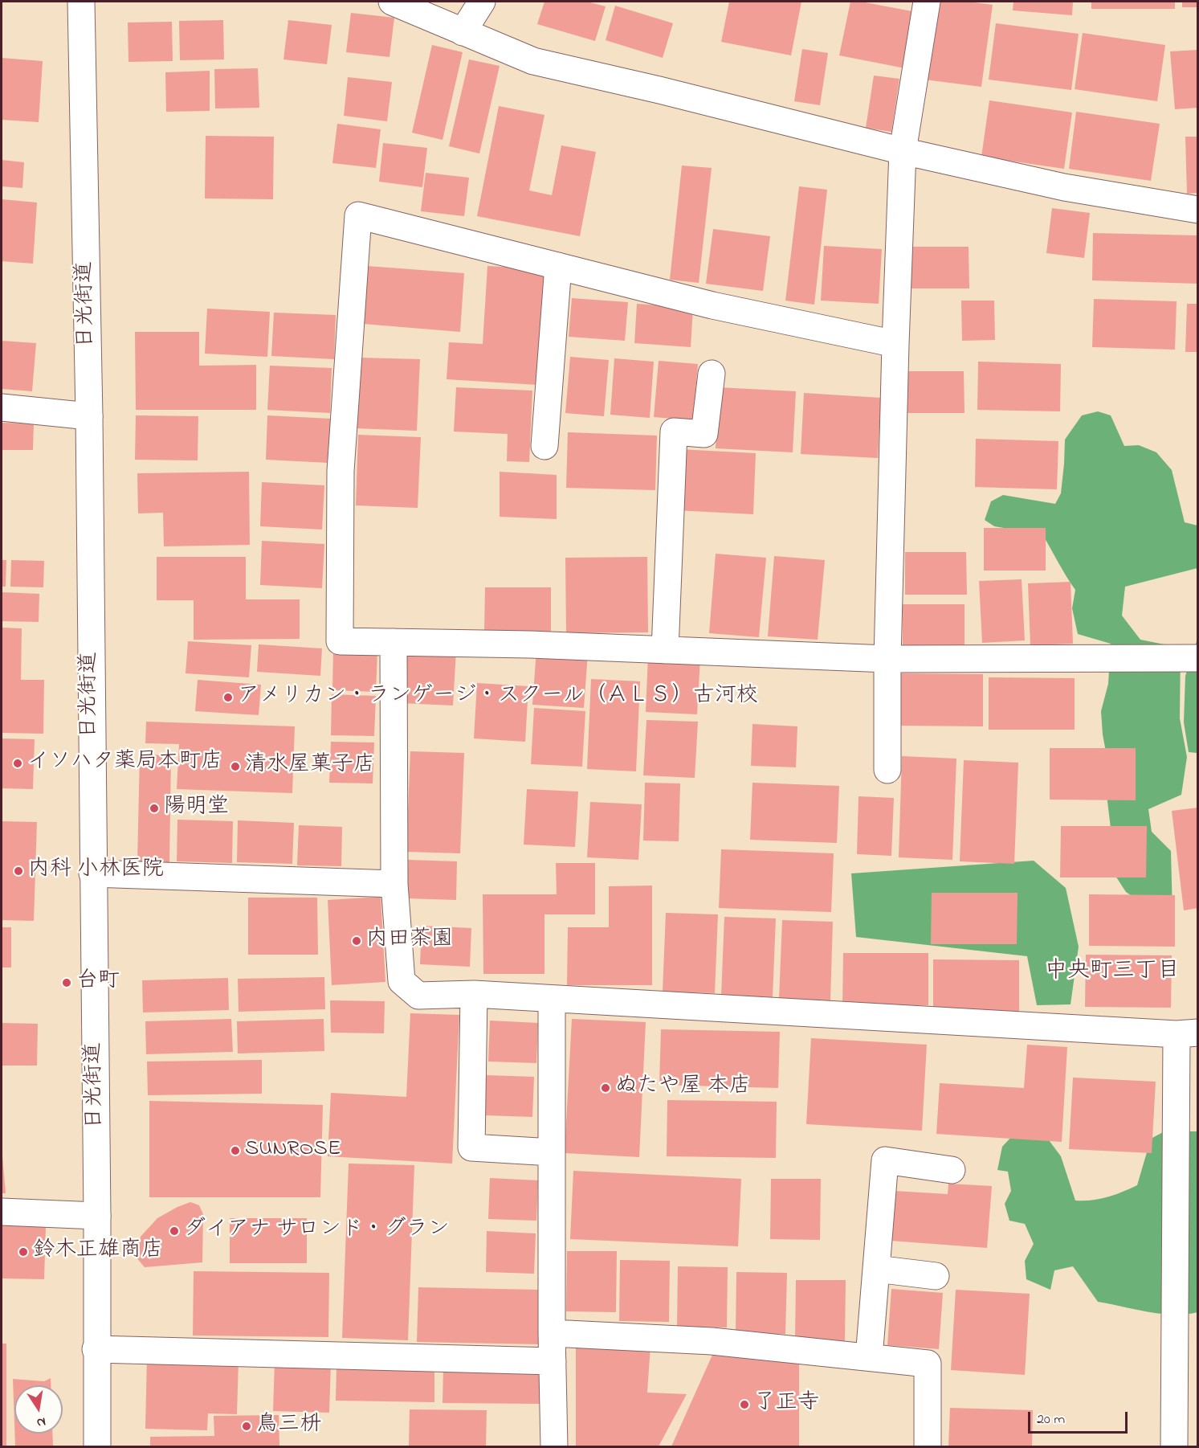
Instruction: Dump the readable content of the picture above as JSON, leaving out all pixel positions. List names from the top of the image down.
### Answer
{
  "streets": {
    "street": ["日光街道"]
  },
  "districts": ["中央町三丁目"],
  "places": [
    "アメリカン・ランゲージ・スクール（ＡＬＳ）古河校",
    "イソハタ薬局本町店",
    "清水屋菓子店",
    "陽明堂",
    "内科 小林医院",
    "内田茶園",
    "台町",
    "ぬたや屋 本店",
    "SUNROSE",
    "ダイアナ サロンド・グラン",
    "鈴木正雄商店",
    "了正寺",
    "鳥三枡"
  ],
  "scale_bar": "20 m",
  "north": "bottom"
}
